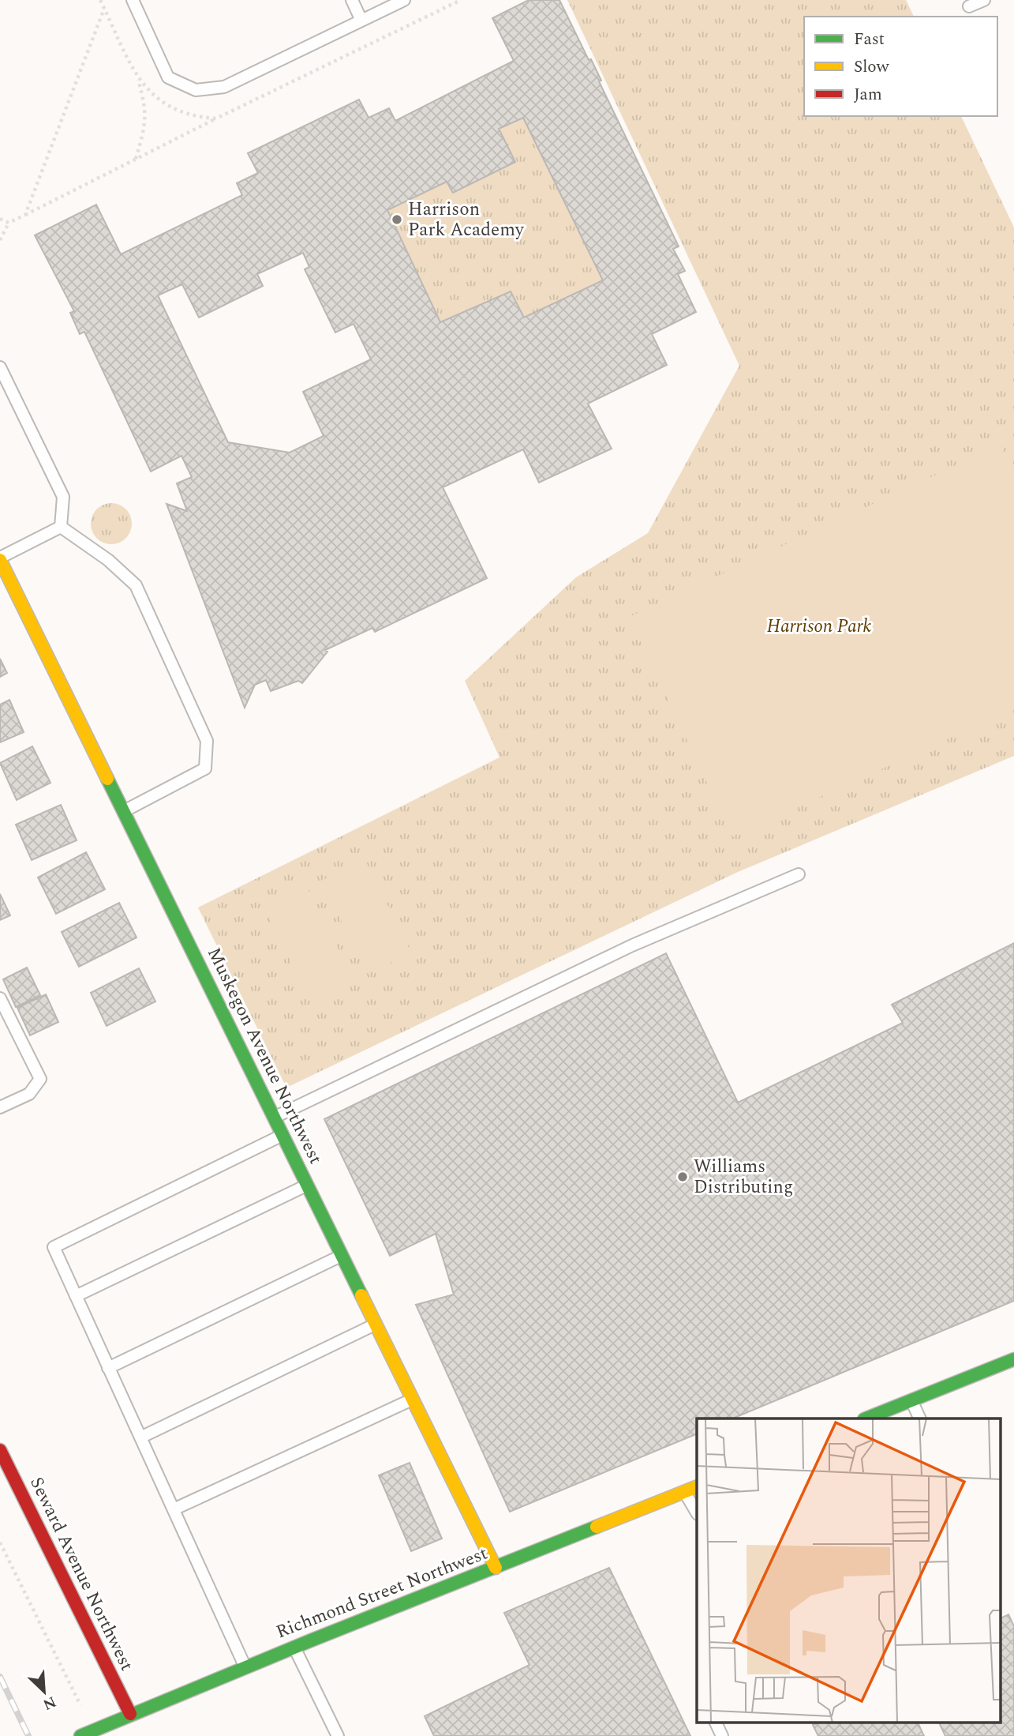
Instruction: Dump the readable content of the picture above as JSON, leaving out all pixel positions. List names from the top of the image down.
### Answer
{
  "streets": {
    "street": ["Muskegon Avenue Northwest", "Seward Avenue Northwest", "Richmond Street Northwest"]
  },
  "crossings": [
    ["Muskegon Avenue Northwest", "Richmond Street Northwest"],
    ["Seward Avenue Northwest", "Richmond Street Northwest"]
  ],
  "parks": ["Harrison Park"],
  "places": ["Harrison Park Academy", "Williams Distributing"],
  "legend": ["Fast", "Slow", "Jam"],
  "north": "bottom right"
}
